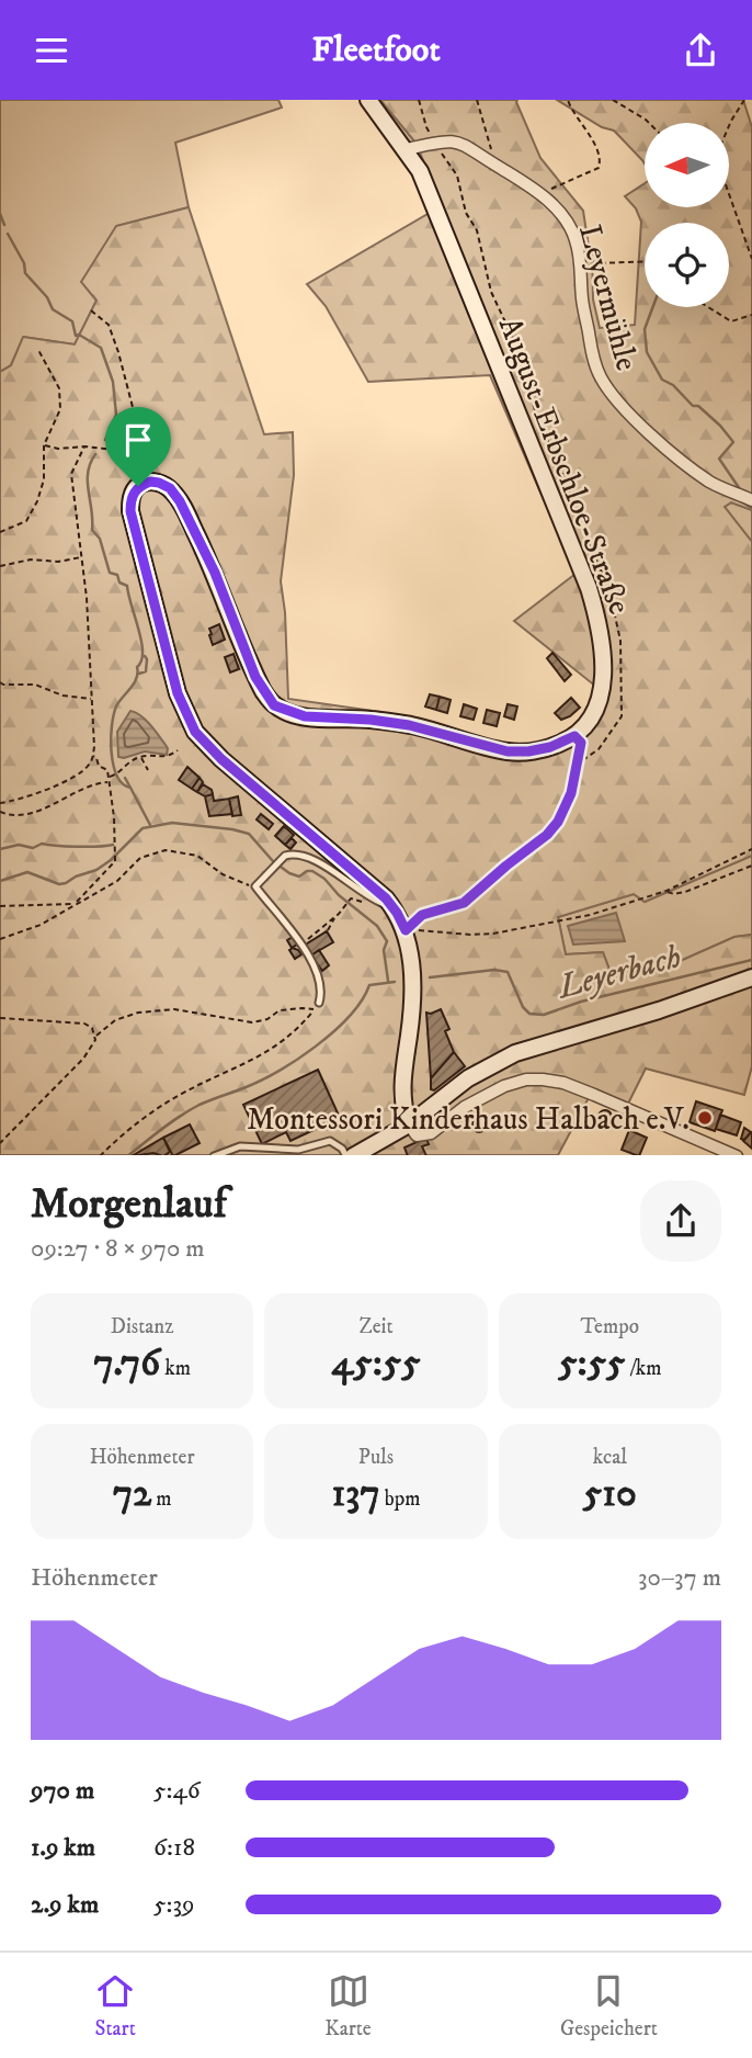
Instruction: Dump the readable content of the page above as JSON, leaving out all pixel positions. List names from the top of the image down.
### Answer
{
  "streets": {
    "main road": ["August-Erbschloe-Straße"],
    "street": ["Leyermühle"]
  },
  "crossings": [
    ["Leyermühle", "August-Erbschloe-Straße"]
  ],
  "water": ["Leyerbach"],
  "places": ["Montessori Kinderhaus Halbach e.V."],
  "north": "left",
  "page": {
    "header": "Fleetfoot",
    "heading": ["Morgenlauf", "09:27 · 8 × 970 m"],
    "stats": [
      ["Distanz", "7.76 km"],
      ["Zeit", "45:55"],
      ["Tempo", "5:55 /km"],
      ["Höhenmeter", "72 m"],
      ["Puls", "137 bpm"],
      ["kcal", "510"]
    ],
    "chart": ["Höhenmeter", "30–37 m"],
    "list": [
      {
        "name": "970 m",
        "note": "5:46"
      },
      {
        "name": "1.9 km",
        "note": "6:18"
      },
      {
        "name": "2.9 km",
        "note": "5:39"
      }
    ],
    "tabs": ["Start", "Karte", "Gespeichert"]
  }
}
